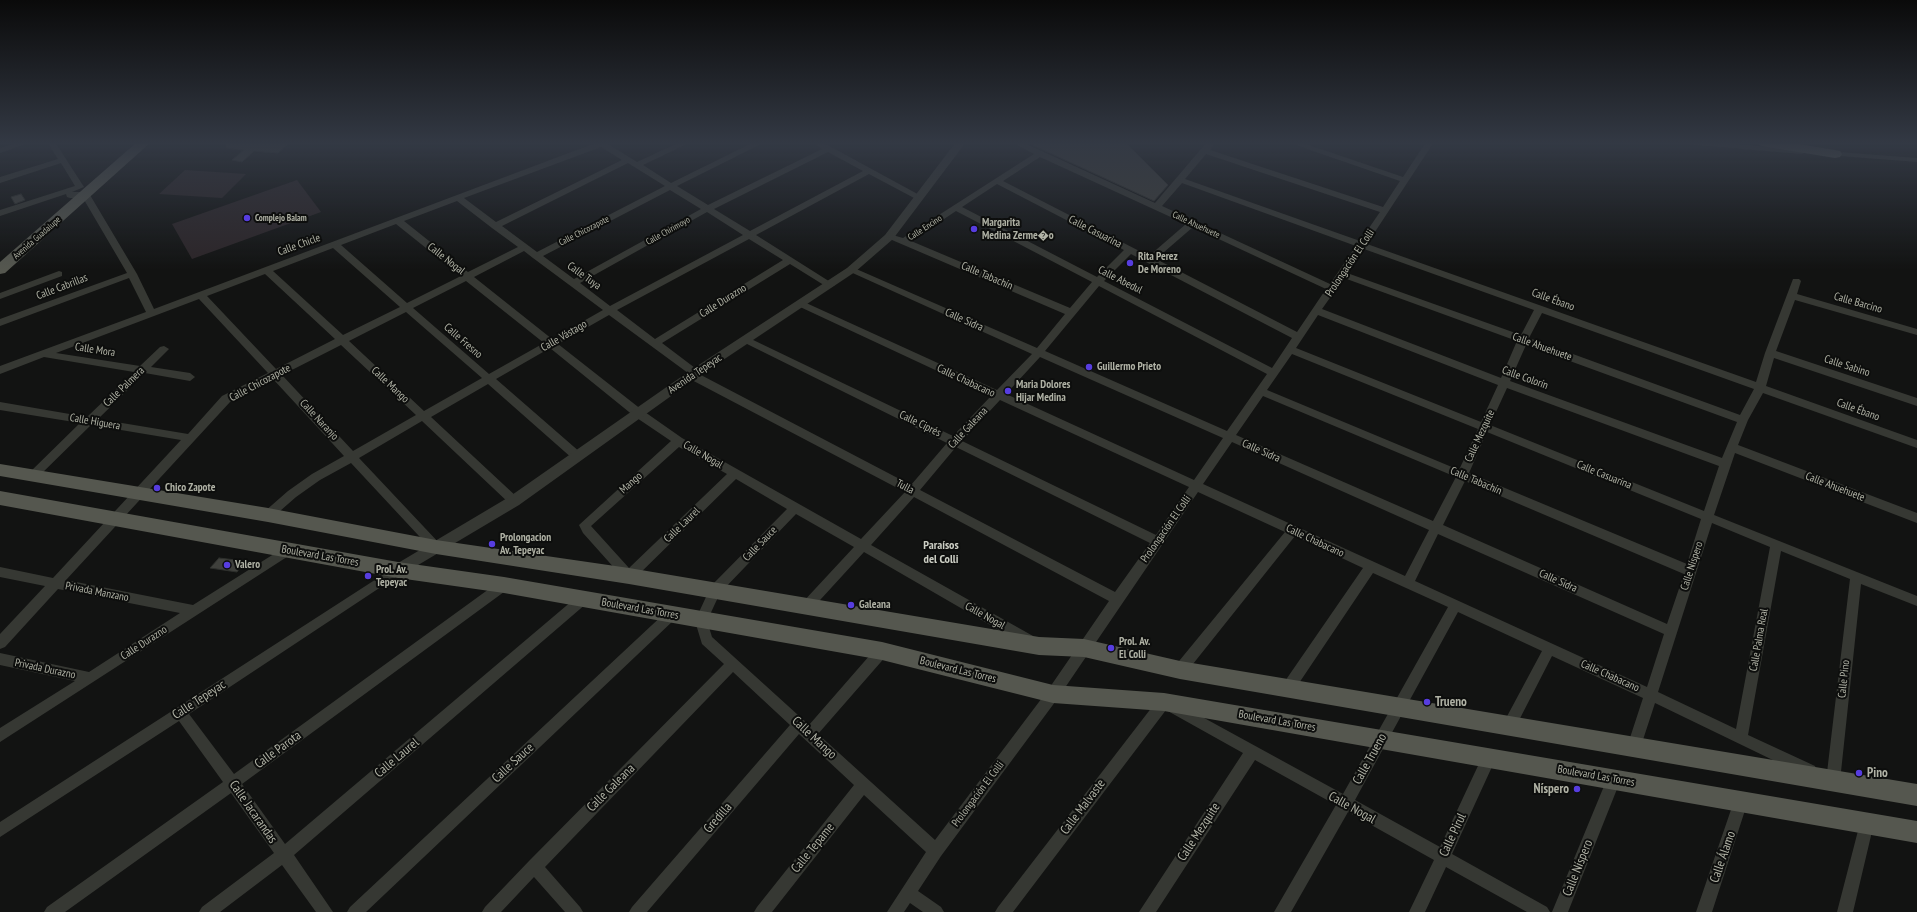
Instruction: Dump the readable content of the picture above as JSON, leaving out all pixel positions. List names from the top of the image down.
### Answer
{
  "streets": {
    "main road": ["Avenida Guadalupe", "Boulevard Las Torres"],
    "street": [
      "Calle Ahuehuete",
      "Calle Encino",
      "Calle Chicozapote",
      "Calle Chirimoyo",
      "Calle Casuarina",
      "Calle Chicle",
      "Calle Nogal",
      "Prolongación El Colli",
      "Calle Tuya",
      "Calle Tabachín",
      "Calle Abedul",
      "Calle Cabrillas",
      "Calle Ébano",
      "Calle Durazno",
      "Calle Barcino",
      "Calle Sidra",
      "Calle Vástago",
      "Calle Fresno",
      "Calle Mora",
      "Calle Sabino",
      "Avenida Tepeyac",
      "Calle Colorín",
      "Calle Chabacano",
      "Calle Mango",
      "Calle Palmera",
      "Calle Naranjo",
      "Calle Higuera",
      "Calle Ciprés",
      "Calle Galeana",
      "Calle Mezquite",
      "Mango",
      "Tulla",
      "Calle Laurel",
      "Calle Sauce",
      "Calle Níspero",
      "Privada Manzano",
      "Calle Palma Real",
      "Privada Durazno",
      "Calle Pino",
      "Calle Tepeyac",
      "Calle Parota",
      "Calle Trueno",
      "Calle Malvaste",
      "Calle Jacarandas",
      "Gredilla",
      "Calle Pirul",
      "Calle Tepame",
      "Calle Álamo"
    ]
  },
  "crossings": [
    ["Calle Ahuehuete", "Prolongación El Colli"],
    ["Calle Ahuehuete", "Calle Mezquite"],
    ["Calle Ahuehuete", "Calle Níspero"],
    ["Calle Encino", "Calle Tabachín"],
    ["Calle Encino", "Calle Abedul"],
    ["Calle Encino", "Avenida Tepeyac"],
    ["Calle Chicozapote", "Calle Nogal"],
    ["Calle Chicozapote", "Calle Tuya"],
    ["Calle Chicozapote", "Calle Fresno"],
    ["Calle Chicozapote", "Calle Mango"],
    ["Calle Chicozapote", "Calle Naranjo"],
    ["Calle Chicozapote", "Calle Higuera"],
    ["Calle Chicozapote", "Boulevard Las Torres"],
    ["Calle Chicozapote", "Privada Manzano"],
    ["Calle Chirimoyo", "Calle Tuya"],
    ["Calle Casuarina", "Prolongación El Colli"],
    ["Calle Casuarina", "Calle Galeana"],
    ["Calle Casuarina", "Calle Mezquite"],
    ["Calle Casuarina", "Calle Níspero"],
    ["Calle Casuarina", "Calle Palma Real"],
    ["Calle Casuarina", "Calle Pino"],
    ["Calle Chicle", "Calle Nogal"],
    ["Calle Chicle", "Calle Tuya"],
    ["Calle Chicle", "Calle Fresno"],
    ["Calle Chicle", "Calle Mora"],
    ["Calle Chicle", "Calle Mango"],
    ["Calle Chicle", "Calle Naranjo"],
    ["Calle Nogal", "Calle Vástago"],
    ["Calle Nogal", "Avenida Tepeyac"],
    ["Calle Nogal", "Calle Galeana"],
    ["Calle Nogal", "Calle Mezquite"],
    ["Calle Nogal", "Mango"],
    ["Calle Nogal", "Calle Laurel"],
    ["Calle Nogal", "Calle Sauce"],
    ["Calle Nogal", "Boulevard Las Torres"],
    ["Calle Nogal", "Calle Trueno"],
    ["Calle Nogal", "Calle Malvaste"],
    ["Calle Nogal", "Calle Pirul"],
    ["Prolongación El Colli", "Calle Tabachín"],
    ["Prolongación El Colli", "Calle Abedul"],
    ["Prolongación El Colli", "Calle Ébano"],
    ["Prolongación El Colli", "Calle Sidra"],
    ["Prolongación El Colli", "Calle Colorín"],
    ["Prolongación El Colli", "Calle Chabacano"],
    ["Prolongación El Colli", "Calle Mango"],
    ["Prolongación El Colli", "Calle Ciprés"],
    ["Prolongación El Colli", "Tulla"],
    ["Prolongación El Colli", "Boulevard Las Torres"],
    ["Calle Tuya", "Calle Durazno"],
    ["Calle Tuya", "Calle Vástago"],
    ["Calle Tuya", "Avenida Tepeyac"],
    ["Calle Tuya", "Tulla"],
    ["Calle Tabachín", "Calle Galeana"],
    ["Calle Tabachín", "Calle Mezquite"],
    ["Calle Tabachín", "Calle Níspero"],
    ["Calle Abedul", "Calle Galeana"],
    ["Calle Ébano", "Calle Mezquite"],
    ["Calle Ébano", "Calle Níspero"],
    ["Calle Durazno", "Boulevard Las Torres"],
    ["Calle Durazno", "Privada Manzano"],
    ["Calle Durazno", "Privada Durazno"],
    ["Calle Barcino", "Calle Níspero"],
    ["Calle Sidra", "Avenida Tepeyac"],
    ["Calle Sidra", "Calle Galeana"],
    ["Calle Sidra", "Calle Mezquite"],
    ["Calle Sidra", "Calle Níspero"],
    ["Calle Vástago", "Calle Fresno"],
    ["Calle Vástago", "Calle Mango"],
    ["Calle Vástago", "Calle Naranjo"],
    ["Calle Fresno", "Avenida Tepeyac"],
    ["Calle Mora", "Calle Palmera"],
    ["Calle Sabino", "Calle Níspero"],
    ["Avenida Tepeyac", "Calle Chabacano"],
    ["Avenida Tepeyac", "Calle Mango"],
    ["Avenida Tepeyac", "Calle Naranjo"],
    ["Avenida Tepeyac", "Calle Ciprés"],
    ["Avenida Tepeyac", "Tulla"],
    ["Avenida Tepeyac", "Boulevard Las Torres"],
    ["Avenida Tepeyac", "Calle Tepeyac"],
    ["Calle Colorín", "Calle Mezquite"],
    ["Calle Colorín", "Calle Níspero"],
    ["Calle Chabacano", "Calle Galeana"],
    ["Calle Chabacano", "Calle Mezquite"],
    ["Calle Chabacano", "Calle Níspero"],
    ["Calle Chabacano", "Calle Palma Real"],
    ["Calle Chabacano", "Calle Pino"],
    ["Calle Chabacano", "Calle Trueno"],
    ["Calle Mango", "Calle Galeana"],
    ["Calle Mango", "Calle Sauce"],
    ["Calle Mango", "Boulevard Las Torres"],
    ["Calle Mango", "Gredilla"],
    ["Calle Mango", "Calle Tepame"],
    ["Calle Palmera", "Calle Higuera"],
    ["Calle Ciprés", "Calle Galeana"],
    ["Calle Galeana", "Tulla"],
    ["Mango", "Calle Laurel"],
    ["Calle Laurel", "Boulevard Las Torres"],
    ["Calle Laurel", "Calle Jacarandas"],
    ["Calle Sauce", "Boulevard Las Torres"],
    ["Boulevard Las Torres", "Calle Níspero"],
    ["Boulevard Las Torres", "Calle Tepeyac"],
    ["Boulevard Las Torres", "Calle Parota"],
    ["Boulevard Las Torres", "Calle Trueno"],
    ["Boulevard Las Torres", "Calle Malvaste"],
    ["Boulevard Las Torres", "Gredilla"],
    ["Boulevard Las Torres", "Calle Pirul"],
    ["Boulevard Las Torres", "Calle Álamo"],
    ["Calle Tepeyac", "Calle Jacarandas"],
    ["Calle Parota", "Calle Jacarandas"]
  ],
  "districts": ["Paraísos del Colli"],
  "places": [
    "Complejo Balam",
    "Margarita Medina Zerme�o",
    "Rita Perez De Moreno",
    "Guillermo Prieto",
    "Maria Dolores Hijar Medina",
    "Chico Zapote",
    "Prolongacion Av. Tepeyac",
    "Valero",
    "Prol. Av. Tepeyac",
    "Galeana",
    "Prol. Av. El Colli",
    "Trueno",
    "Pino",
    "Níspero"
  ]
}
